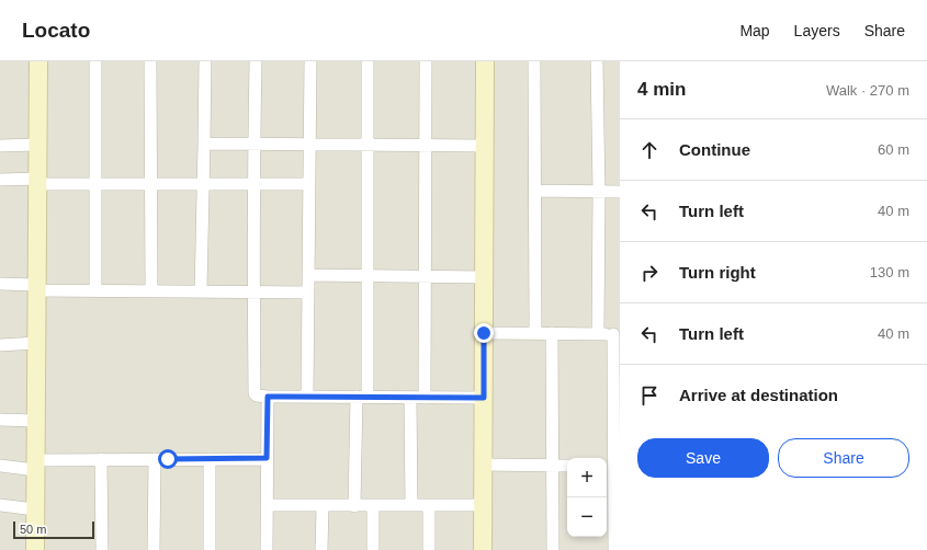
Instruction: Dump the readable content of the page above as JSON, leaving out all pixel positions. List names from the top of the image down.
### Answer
{
  "scale_bar": "50 m",
  "page": {
    "header": "Locato",
    "nav": ["Map", "Layers", "Share"],
    "heading": ["4 min", "Walk · 270 m"],
    "list": [
      ["Continue", "60 m"],
      ["Turn left", "40 m"],
      ["Turn right", "130 m"],
      ["Turn left", "40 m"],
      "Arrive at destination"
    ],
    "buttons": ["Save", "Share"],
    "map_buttons": ["+", "−"],
    "scale": "50 m"
  }
}
